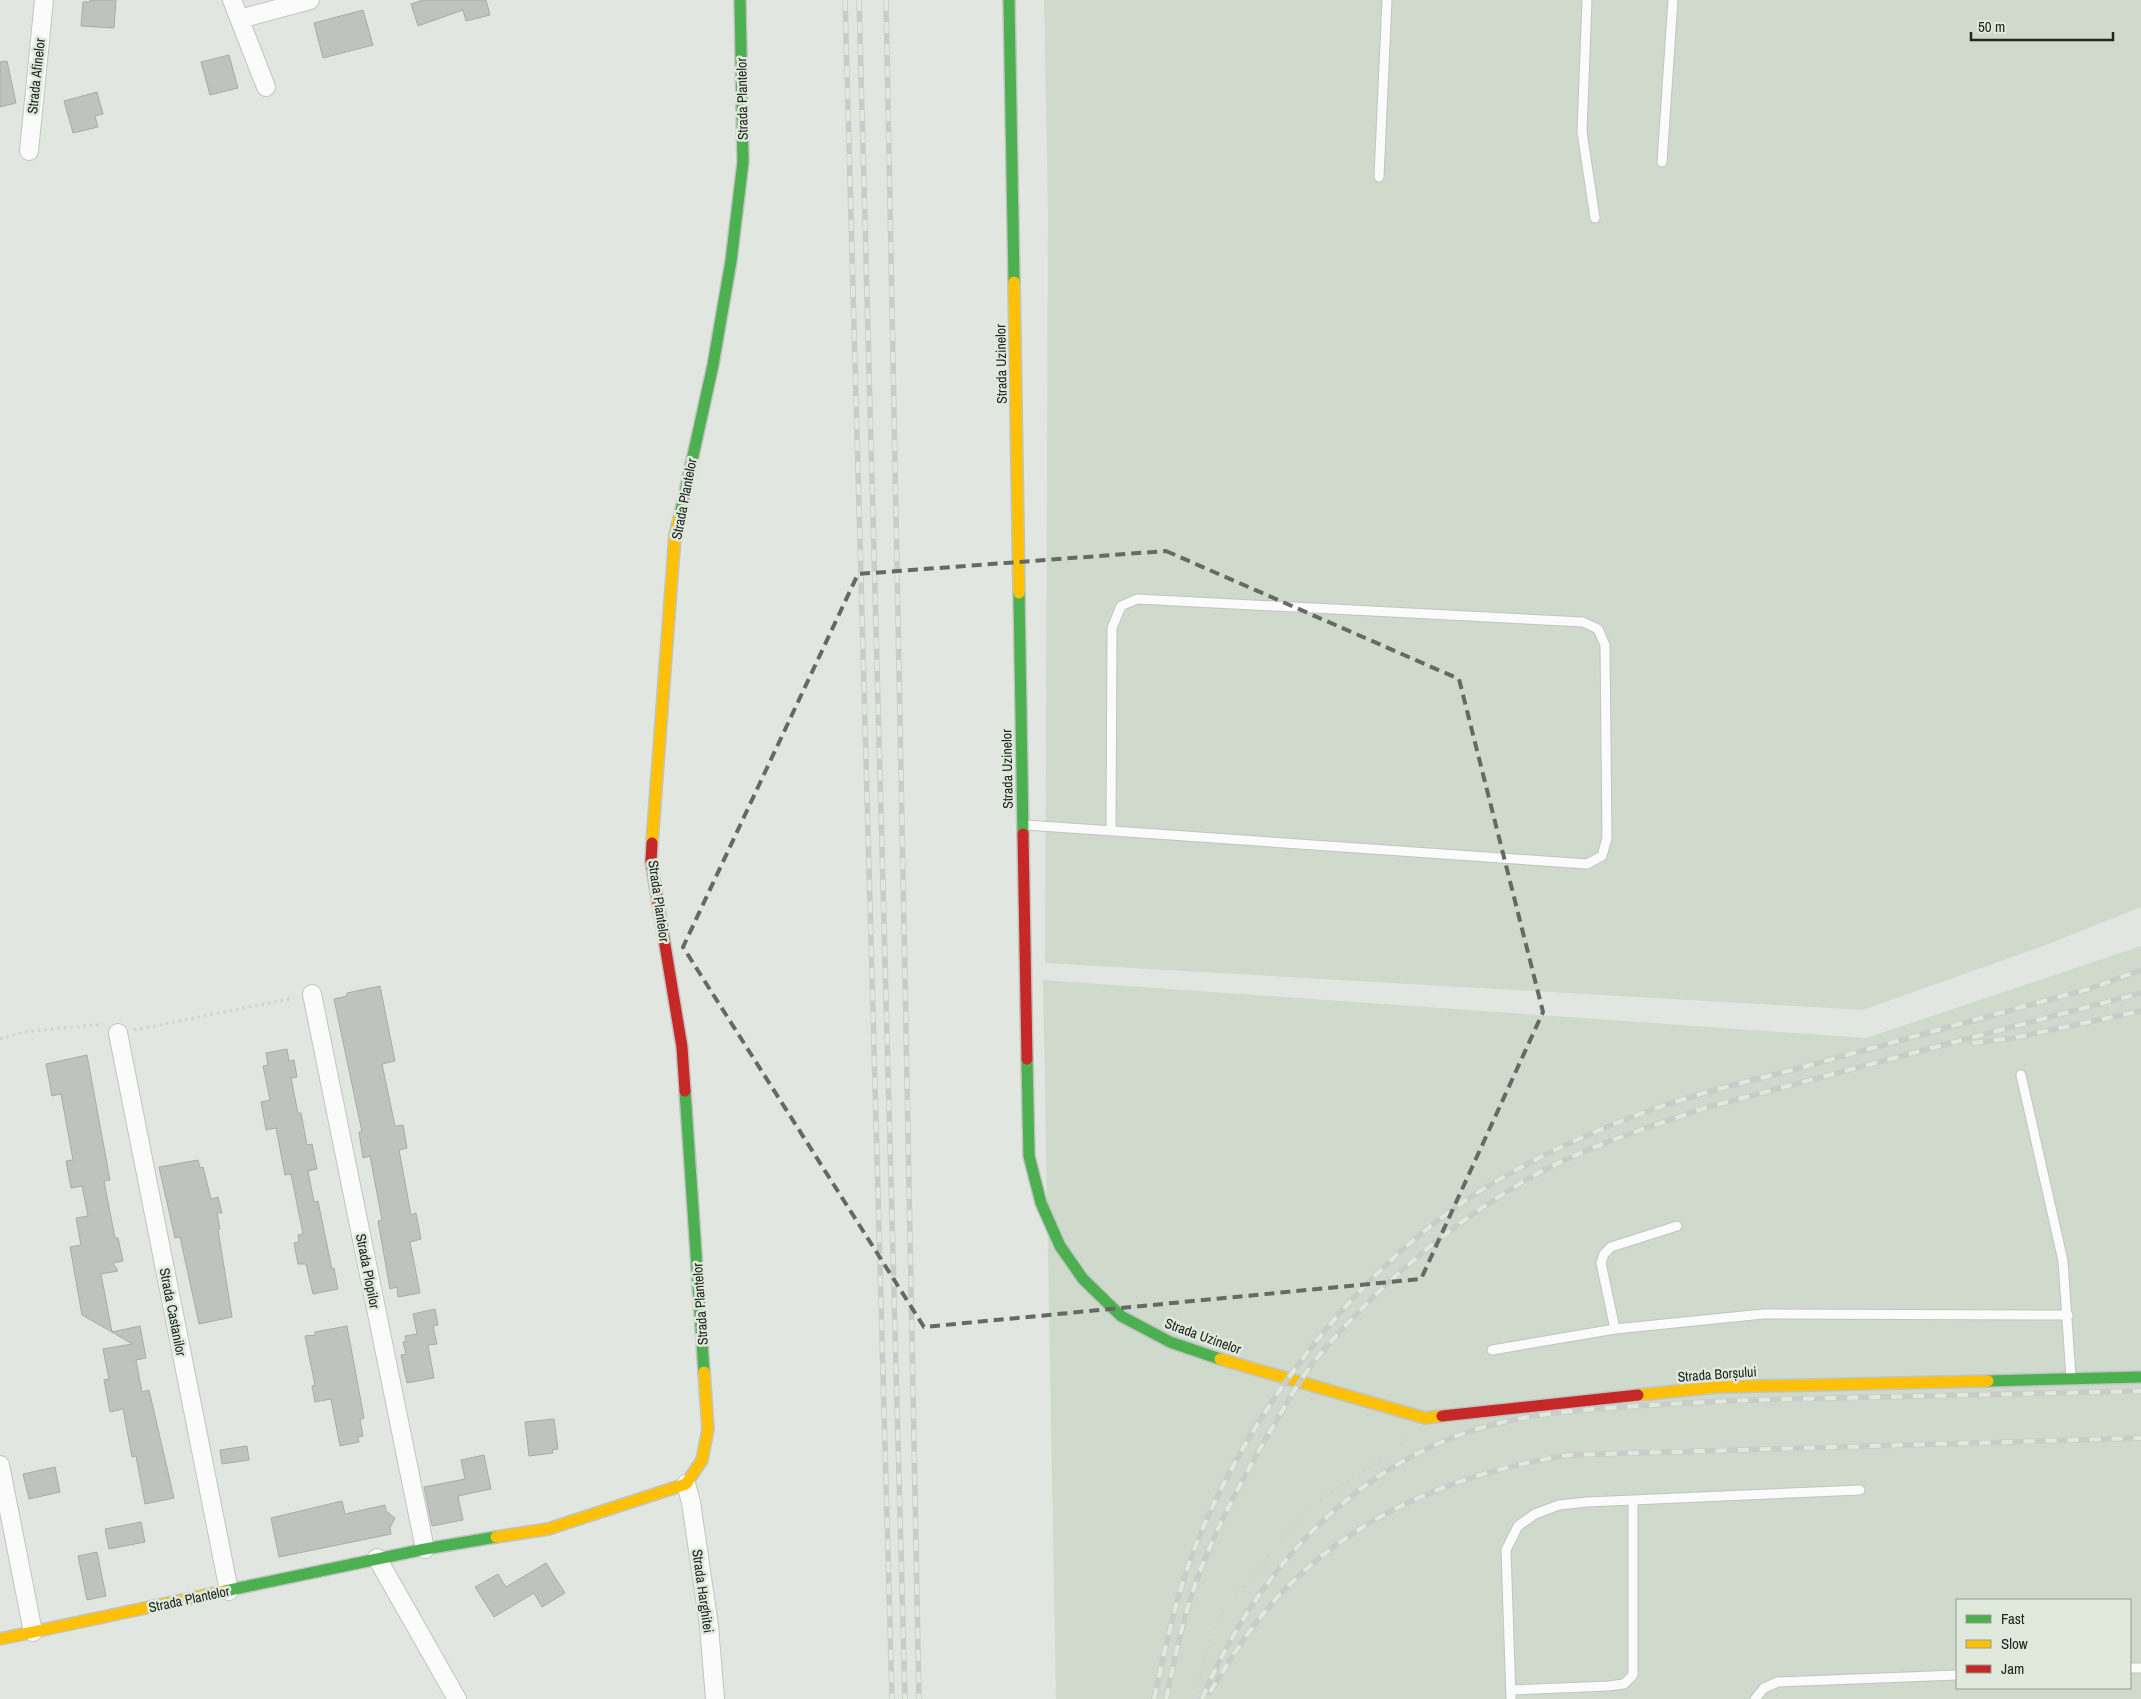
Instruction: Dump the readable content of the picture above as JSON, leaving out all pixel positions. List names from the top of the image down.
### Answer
{
  "streets": {
    "street": [
      "Strada Afinelor",
      "Strada Plantelor",
      "Strada Uzinelor",
      "Strada Plopilor",
      "Strada Castanilor",
      "Strada Borșului",
      "Strada Harghitei"
    ]
  },
  "crossings": [
    ["Strada Plantelor", "Strada Plopilor"],
    ["Strada Plantelor", "Strada Castanilor"],
    ["Strada Plantelor", "Strada Harghitei"],
    ["Strada Uzinelor", "Strada Borșului"]
  ],
  "legend": ["Fast", "Slow", "Jam"],
  "scale_bar": "50 m"
}
